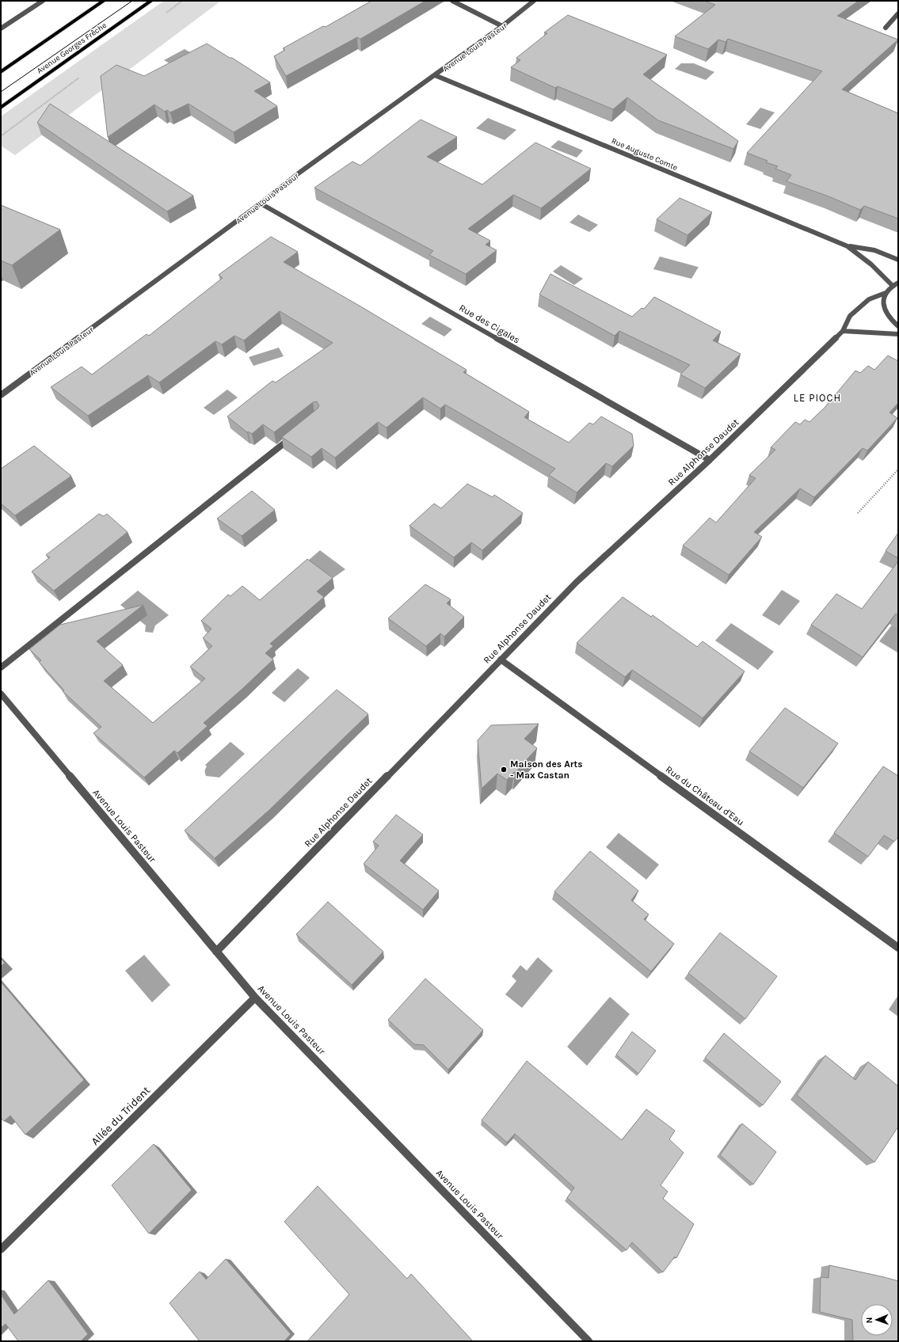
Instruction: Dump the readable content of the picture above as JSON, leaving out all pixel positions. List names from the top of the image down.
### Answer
{
  "streets": {
    "main road": ["Avenue Georges Frêche"],
    "street": [
      "Avenue Louis Pasteur",
      "Rue Auguste Comte",
      "Rue des Cigales",
      "Rue Alphonse Daudet",
      "Rue du Château d'Eau",
      "Allée du Trident"
    ]
  },
  "crossings": [
    ["Avenue Louis Pasteur", "Rue Auguste Comte"],
    ["Avenue Louis Pasteur", "Rue des Cigales"],
    ["Avenue Louis Pasteur", "Rue Alphonse Daudet"],
    ["Avenue Louis Pasteur", "Allée du Trident"],
    ["Rue des Cigales", "Rue Alphonse Daudet"],
    ["Rue Alphonse Daudet", "Rue du Château d'Eau"]
  ],
  "districts": ["LE PIOCH"],
  "places": ["Maison des Arts - Max Castan"],
  "north": "left"
}
